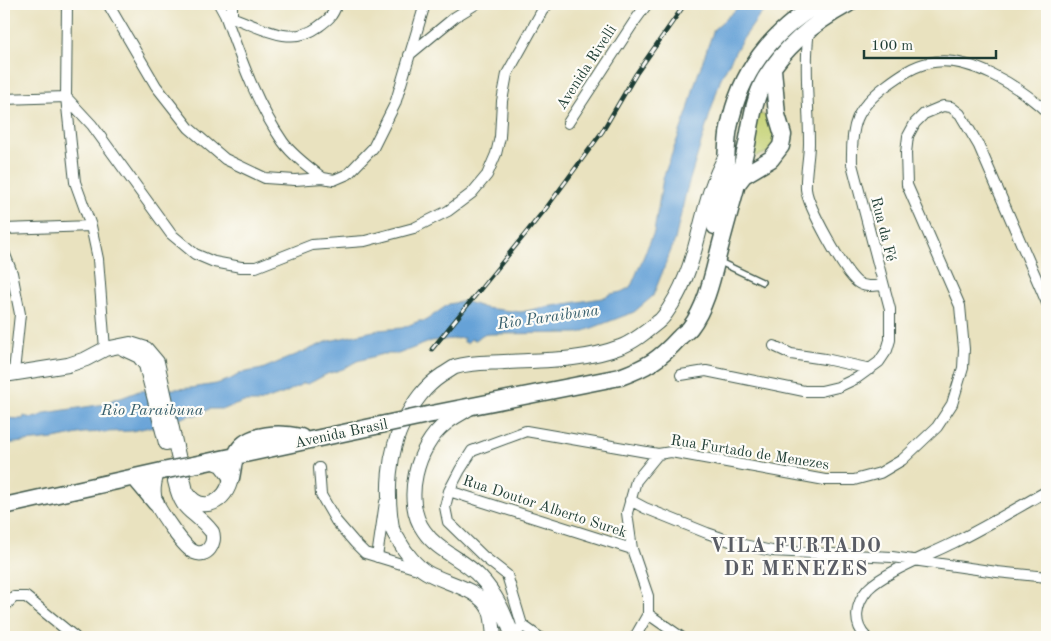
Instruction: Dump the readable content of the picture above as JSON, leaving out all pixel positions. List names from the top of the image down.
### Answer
{
  "streets": {
    "highway": ["Avenida Brasil"],
    "street": [
      "Avenida Rivelli",
      "Rua da Fé",
      "Rua Furtado de Menezes",
      "Rua Doutor Alberto Surek"
    ]
  },
  "crossings": [
    ["Rua Furtado de Menezes", "Rua Doutor Alberto Surek"]
  ],
  "districts": ["VILA FURTADO DE MENEZES"],
  "water": ["Rio Paraibuna"],
  "scale_bar": "100 m"
}
